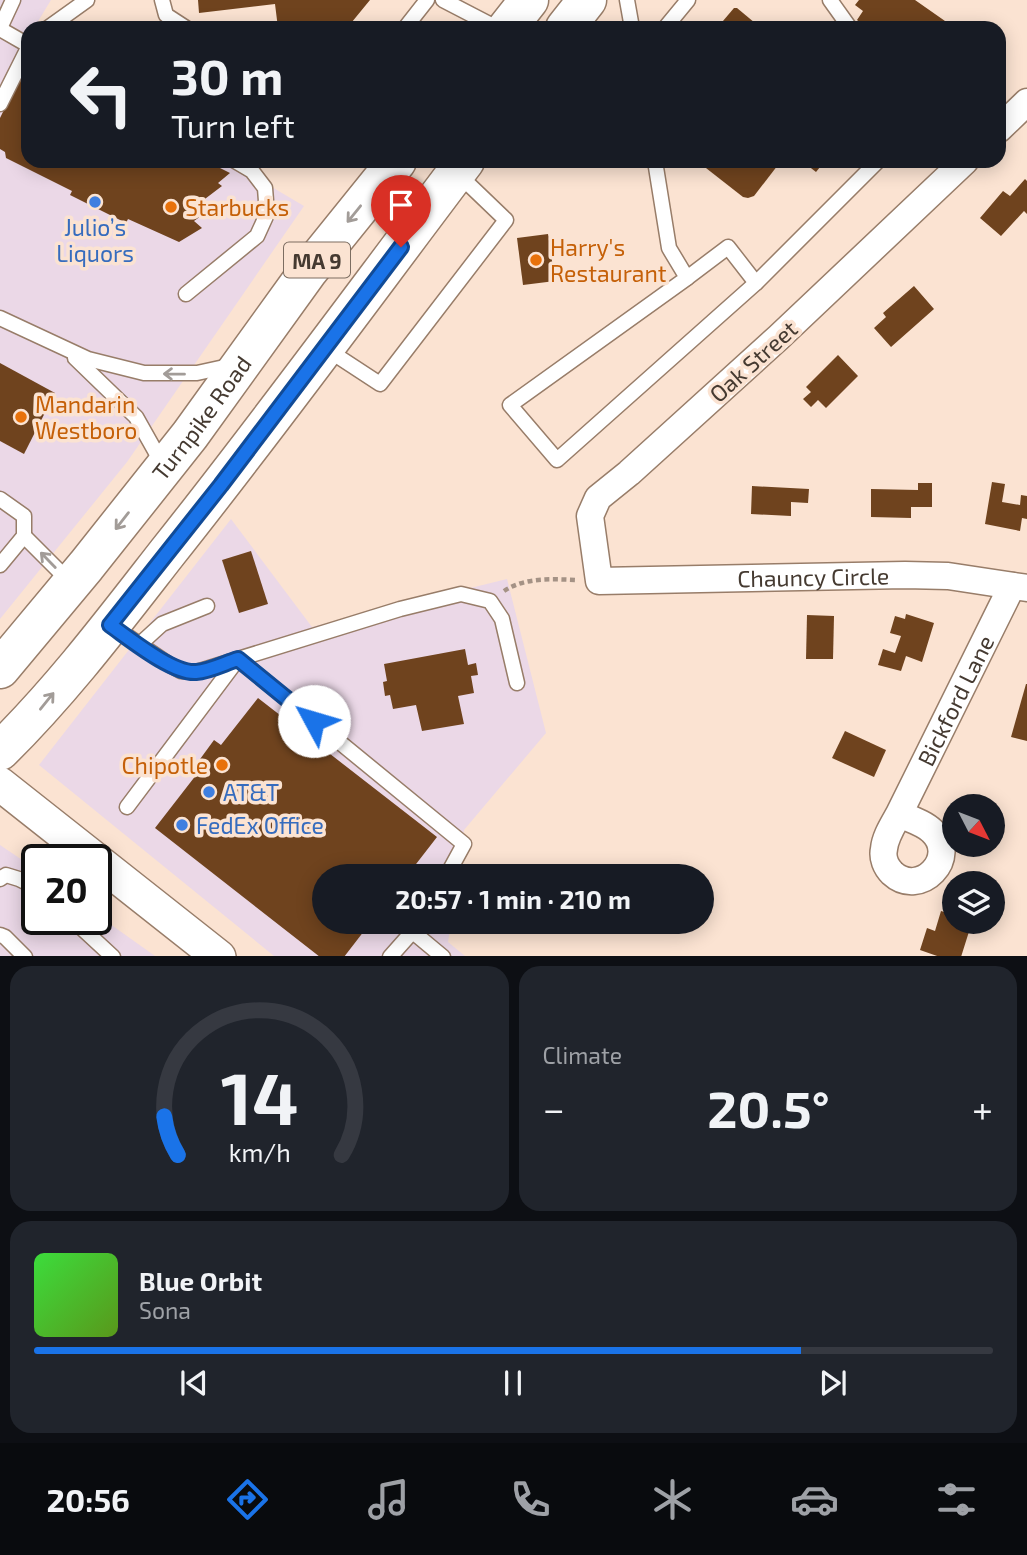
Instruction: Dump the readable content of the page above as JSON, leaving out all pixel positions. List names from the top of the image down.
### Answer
{
  "streets": {
    "highway": ["MA 9", "Turnpike Road"],
    "street": ["Oak Street", "Chauncy Circle", "Bickford Lane"]
  },
  "crossings": [
    ["Oak Street", "Chauncy Circle"],
    ["Chauncy Circle", "Bickford Lane"]
  ],
  "places": [
    "Julio’s Liquors",
    "Starbucks",
    "Harry's Restaurant",
    "Mandarin Westboro",
    "Chipotle",
    "AT&T",
    "FedEx Office"
  ],
  "north": "bottom right",
  "page": {
    "turn": ["30 m", "Turn left"],
    "limit": "20",
    "trip": "20:57 · 1 min · 210 m",
    "tile": "Climate",
    "heat": ["−", "20.5°", "+"],
    "song": ["Blue Orbit", "Sona"],
    "tabs": "20:56",
    "gauge": ["14", "km/h"]
  }
}
